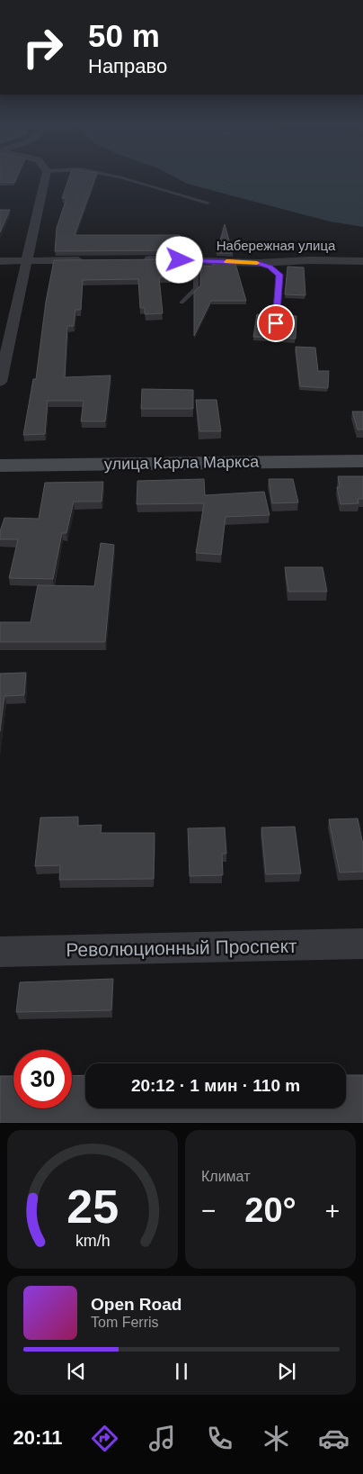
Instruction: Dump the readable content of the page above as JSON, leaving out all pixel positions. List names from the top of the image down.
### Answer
{
  "streets": {
    "main road": ["улица Карла Маркса"],
    "street": ["Набережная улица", "Революционный Проспект"]
  },
  "page": {
    "turn": ["50 m", "Направо"],
    "limit": "30",
    "trip": "20:12 · 1 мин · 110 m",
    "tile": "Климат",
    "heat": ["−", "20°", "+"],
    "song": ["Open Road", "Tom Ferris"],
    "tabs": "20:11",
    "gauge": ["25", "km/h"]
  }
}
